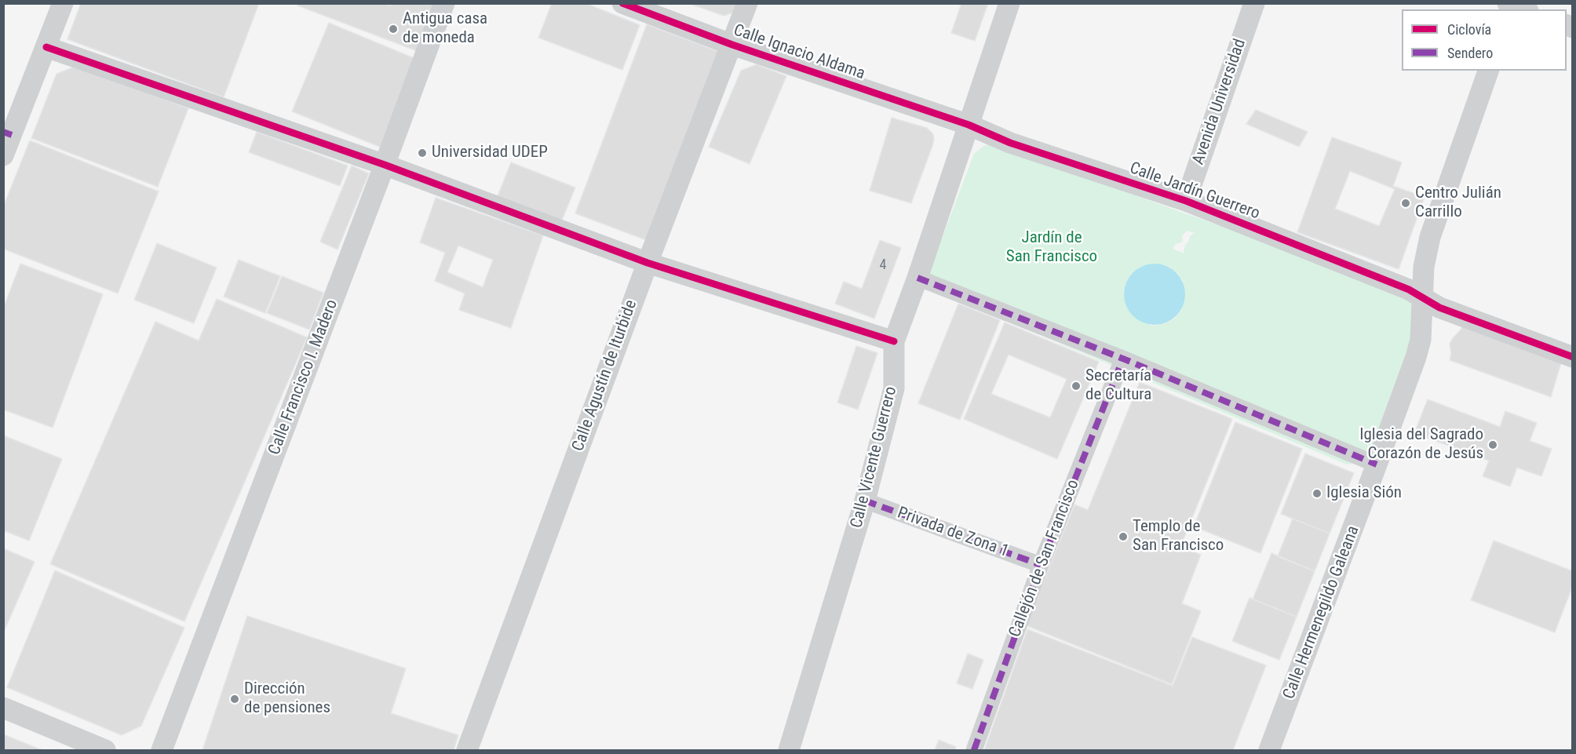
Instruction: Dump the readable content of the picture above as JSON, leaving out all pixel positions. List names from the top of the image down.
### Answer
{
  "streets": {
    "street": [
      "Calle Ignacio Aldama",
      "Avenida Universidad",
      "Calle Jardín Guerrero",
      "Calle Agustín de Iturbide",
      "Calle Francisco I. Madero",
      "Calle Vicente Guerrero",
      "Privada de Zona 1",
      "Callejón de San Francisco",
      "Calle Hermenegildo Galeana"
    ]
  },
  "crossings": [
    ["Calle Ignacio Aldama", "Calle Jardín Guerrero"],
    ["Calle Ignacio Aldama", "Calle Agustín de Iturbide"],
    ["Calle Ignacio Aldama", "Calle Vicente Guerrero"],
    ["Avenida Universidad", "Calle Jardín Guerrero"],
    ["Calle Jardín Guerrero", "Calle Vicente Guerrero"],
    ["Calle Jardín Guerrero", "Calle Hermenegildo Galeana"],
    ["Calle Vicente Guerrero", "Privada de Zona 1"],
    ["Privada de Zona 1", "Callejón de San Francisco"]
  ],
  "parks": ["Jardín de San Francisco"],
  "places": [
    "Antigua casa de moneda",
    "Universidad UDEP",
    "Centro Julián Carrillo",
    "Secretaría de Cultura",
    "Iglesia del Sagrado Corazón de Jesús",
    "Iglesia Sión",
    "Templo de San Francisco",
    "Dirección de pensiones"
  ],
  "house_numbers": ["4"],
  "legend": ["Ciclovía", "Sendero"]
}
